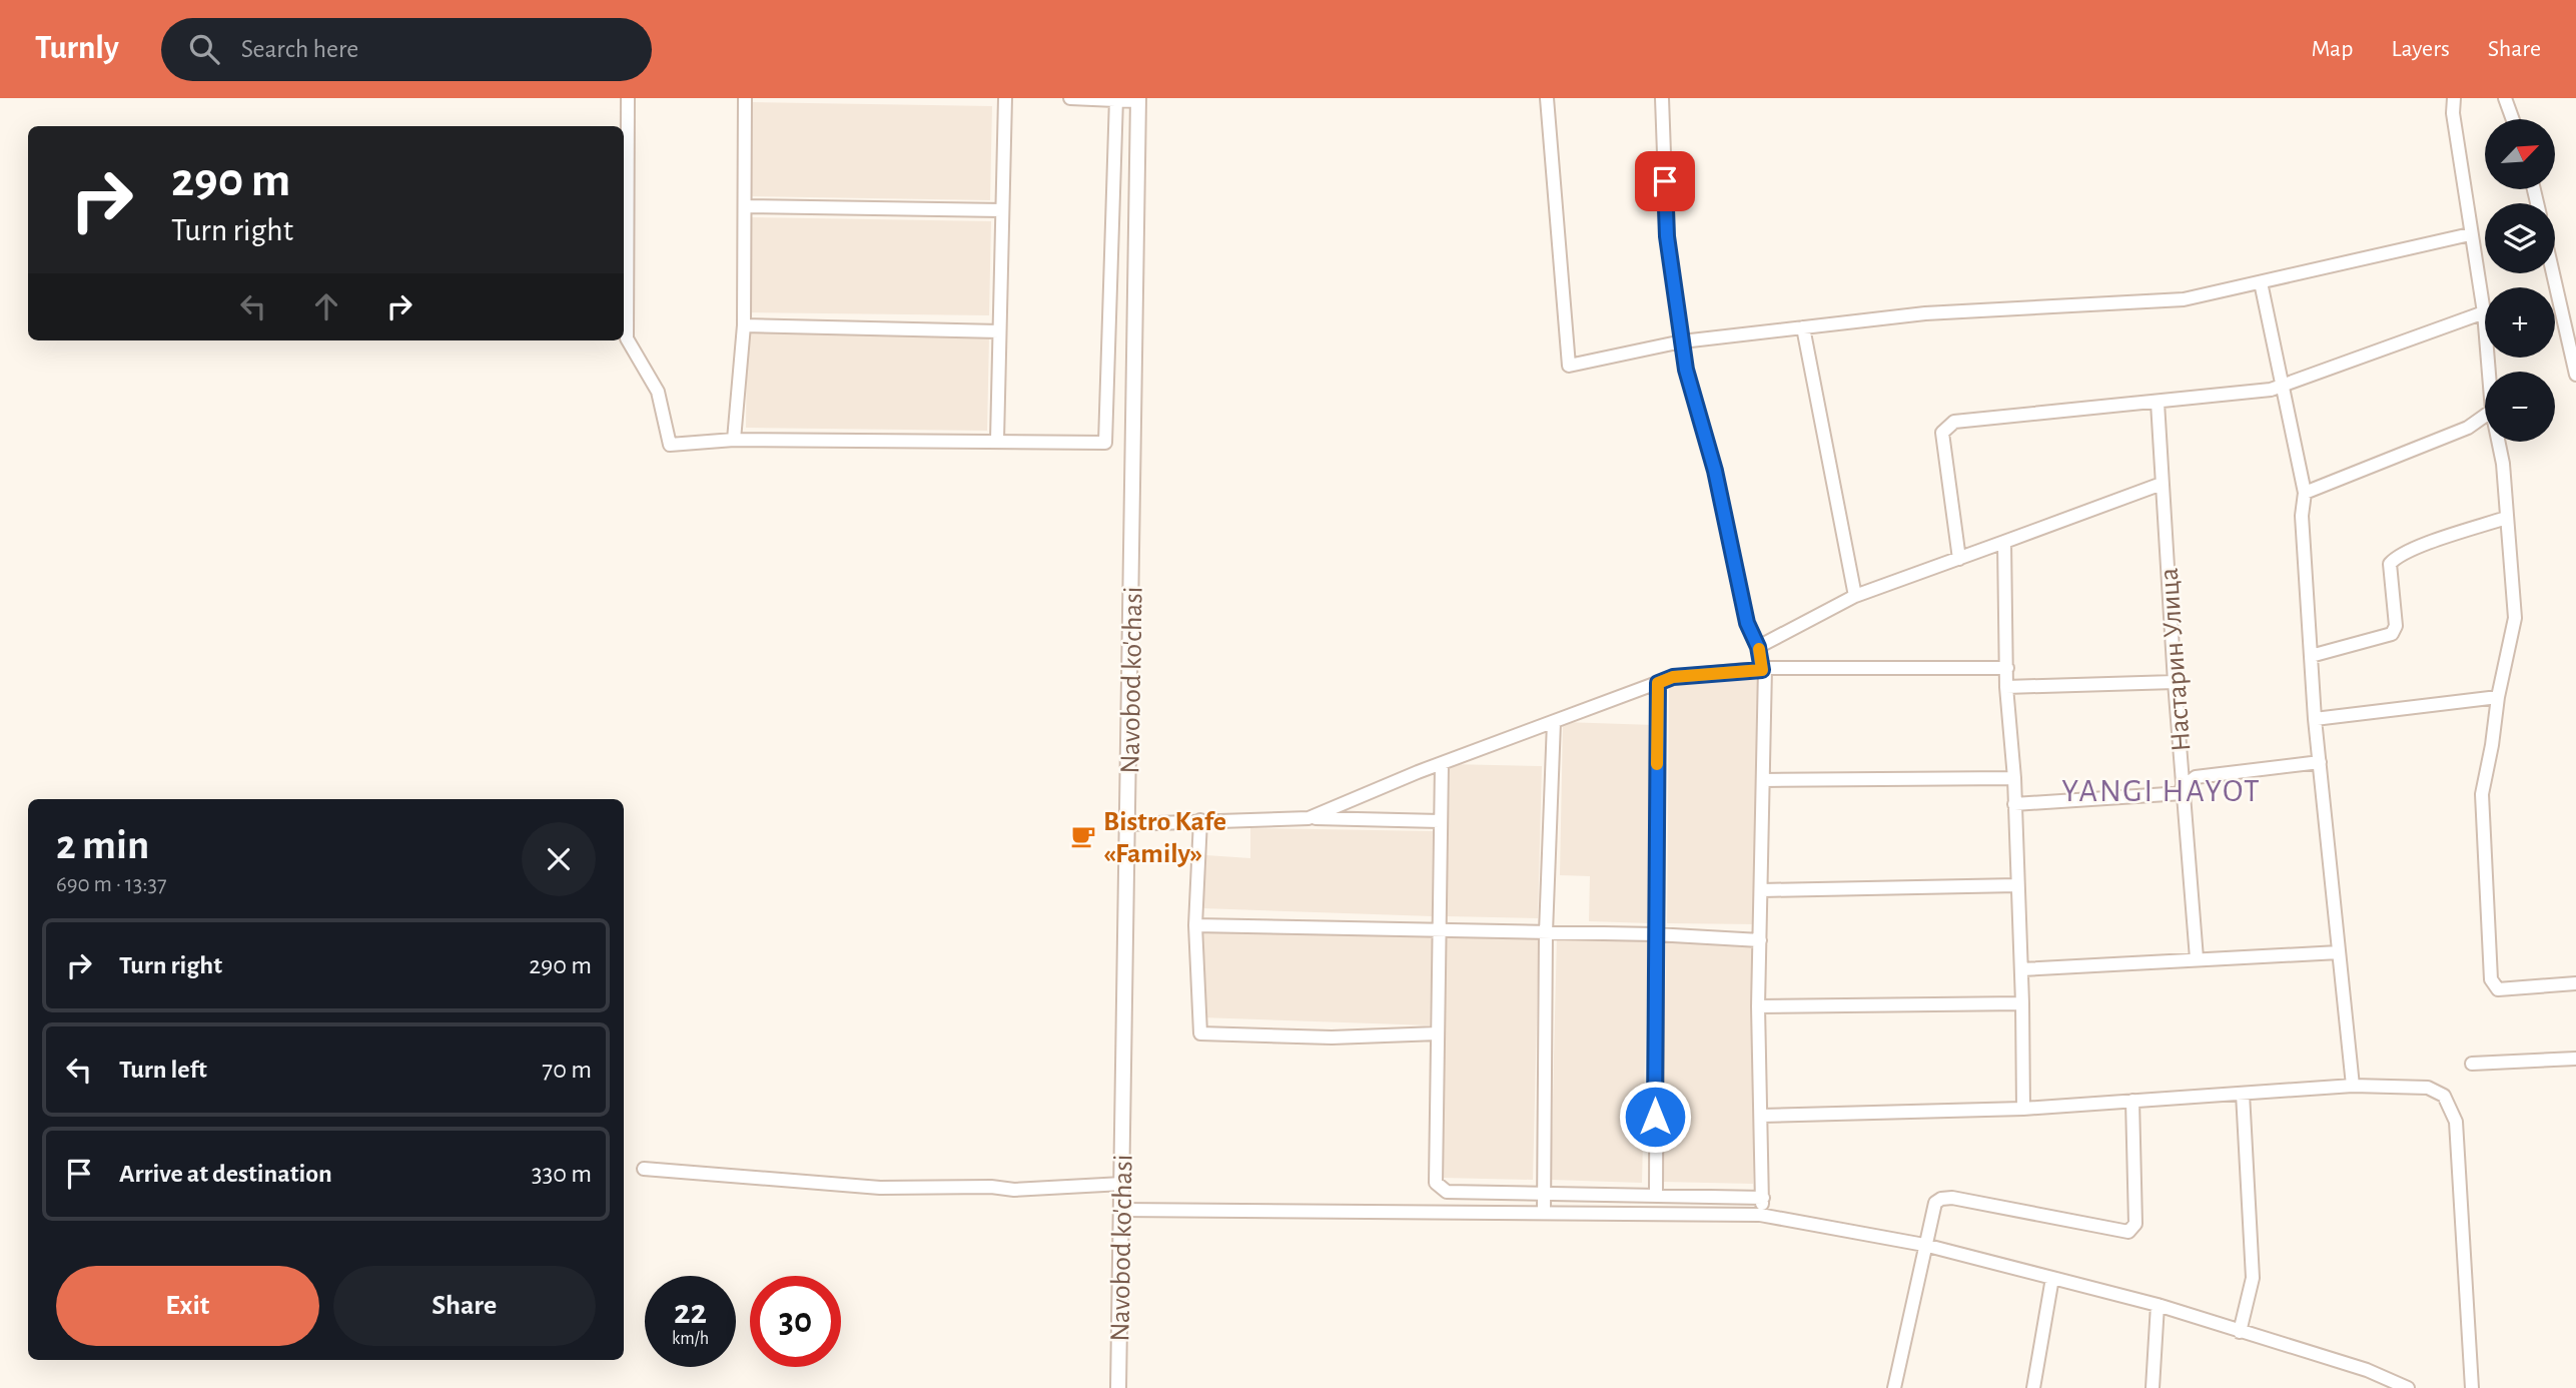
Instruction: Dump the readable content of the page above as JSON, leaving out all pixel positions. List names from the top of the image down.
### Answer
{
  "streets": {
    "street": ["Настарин Улица", "Navobod ko'chasi"]
  },
  "districts": ["YANGI HAYOT"],
  "places": {
    "cafe": ["Bistro Kafe «Family»"]
  },
  "north": "top right",
  "page": {
    "header": "Turnly",
    "search": "Search here",
    "nav": ["Map", "Layers", "Share"],
    "map_buttons": ["+", "−"],
    "turn": ["290 m", "Turn right"],
    "heading": ["2 min", "690 m · 13:37"],
    "list": [
      {
        "name": "Turn right",
        "value": "290 m"
      },
      {
        "name": "Turn left",
        "value": "70 m"
      },
      {
        "name": "Arrive at destination",
        "value": "330 m"
      }
    ],
    "buttons": ["Exit", "Share"],
    "speed": "22 km/h",
    "limit": "30"
  }
}
